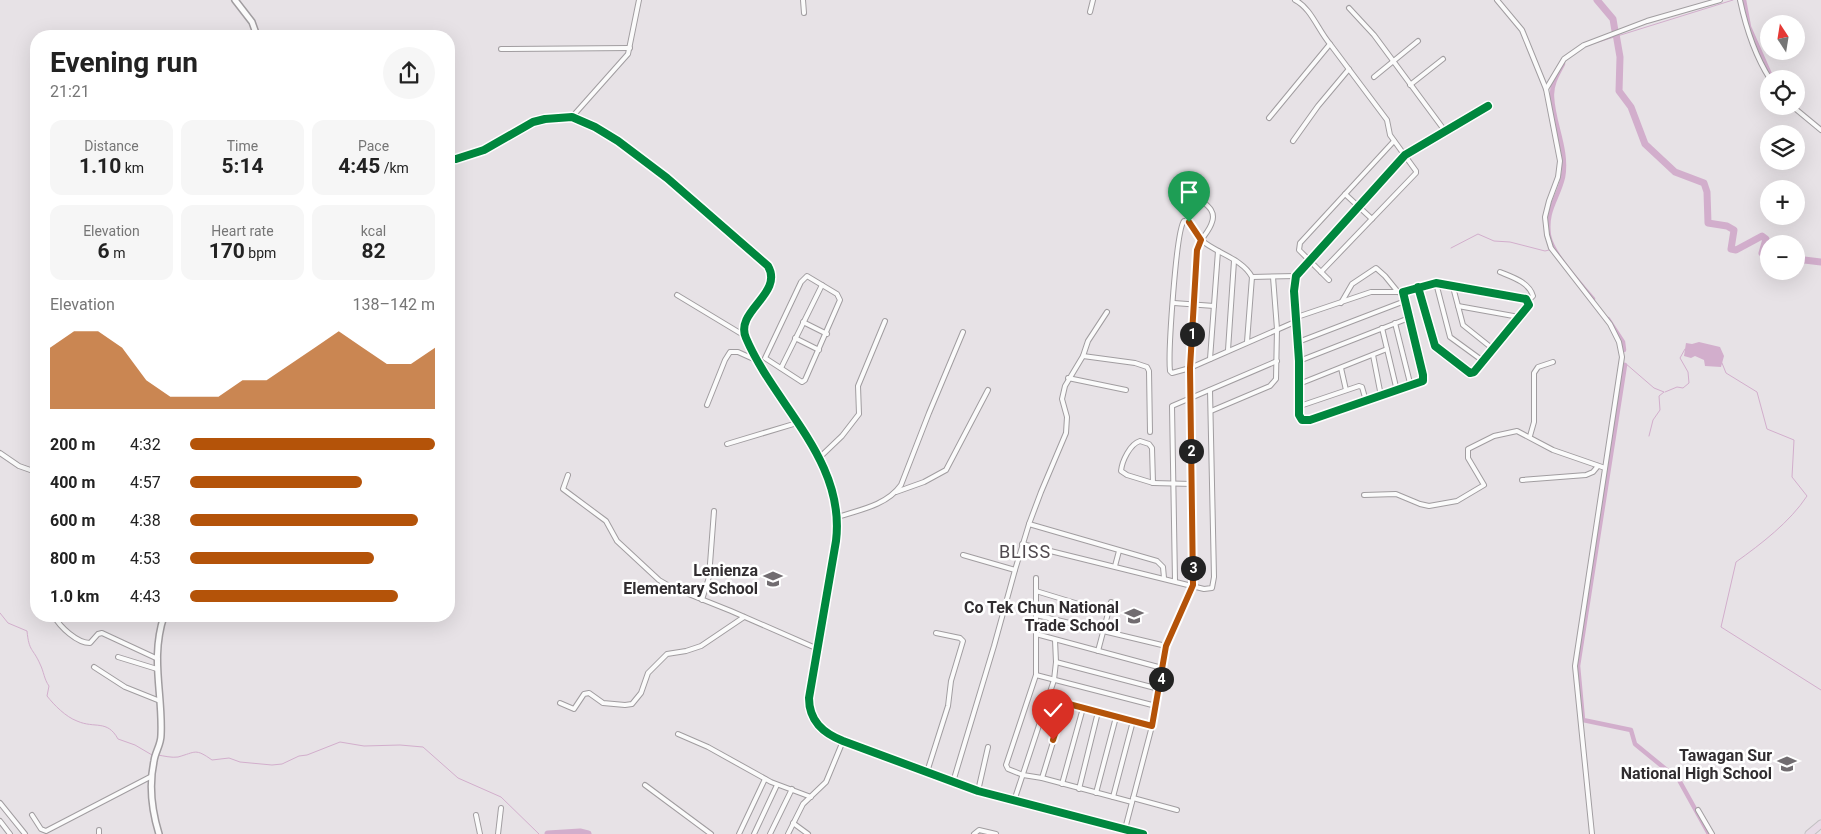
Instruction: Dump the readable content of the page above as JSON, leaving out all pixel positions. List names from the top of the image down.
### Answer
{
  "districts": ["BLISS"],
  "places": {
    "school or university": ["Lenienza Elementary School", "Co Tek Chun National Trade School", "Tawagan Sur National High School"]
  },
  "north": "top",
  "page": {
    "map_buttons": ["+", "−"],
    "heading": ["Evening run", "21:21"],
    "stats": [
      ["Distance", "1.10 km"],
      ["Time", "5:14"],
      ["Pace", "4:45 /km"],
      ["Elevation", "6 m"],
      ["Heart rate", "170 bpm"],
      ["kcal", "82"]
    ],
    "chart": ["Elevation", "138–142 m"],
    "pins": [
      "1",
      "2",
      "3",
      "4"
    ],
    "list": [
      {
        "name": "200 m",
        "note": "4:32"
      },
      {
        "name": "400 m",
        "note": "4:57"
      },
      {
        "name": "600 m",
        "note": "4:38"
      },
      {
        "name": "800 m",
        "note": "4:53"
      },
      {
        "name": "1.0 km",
        "note": "4:43"
      }
    ]
  }
}
